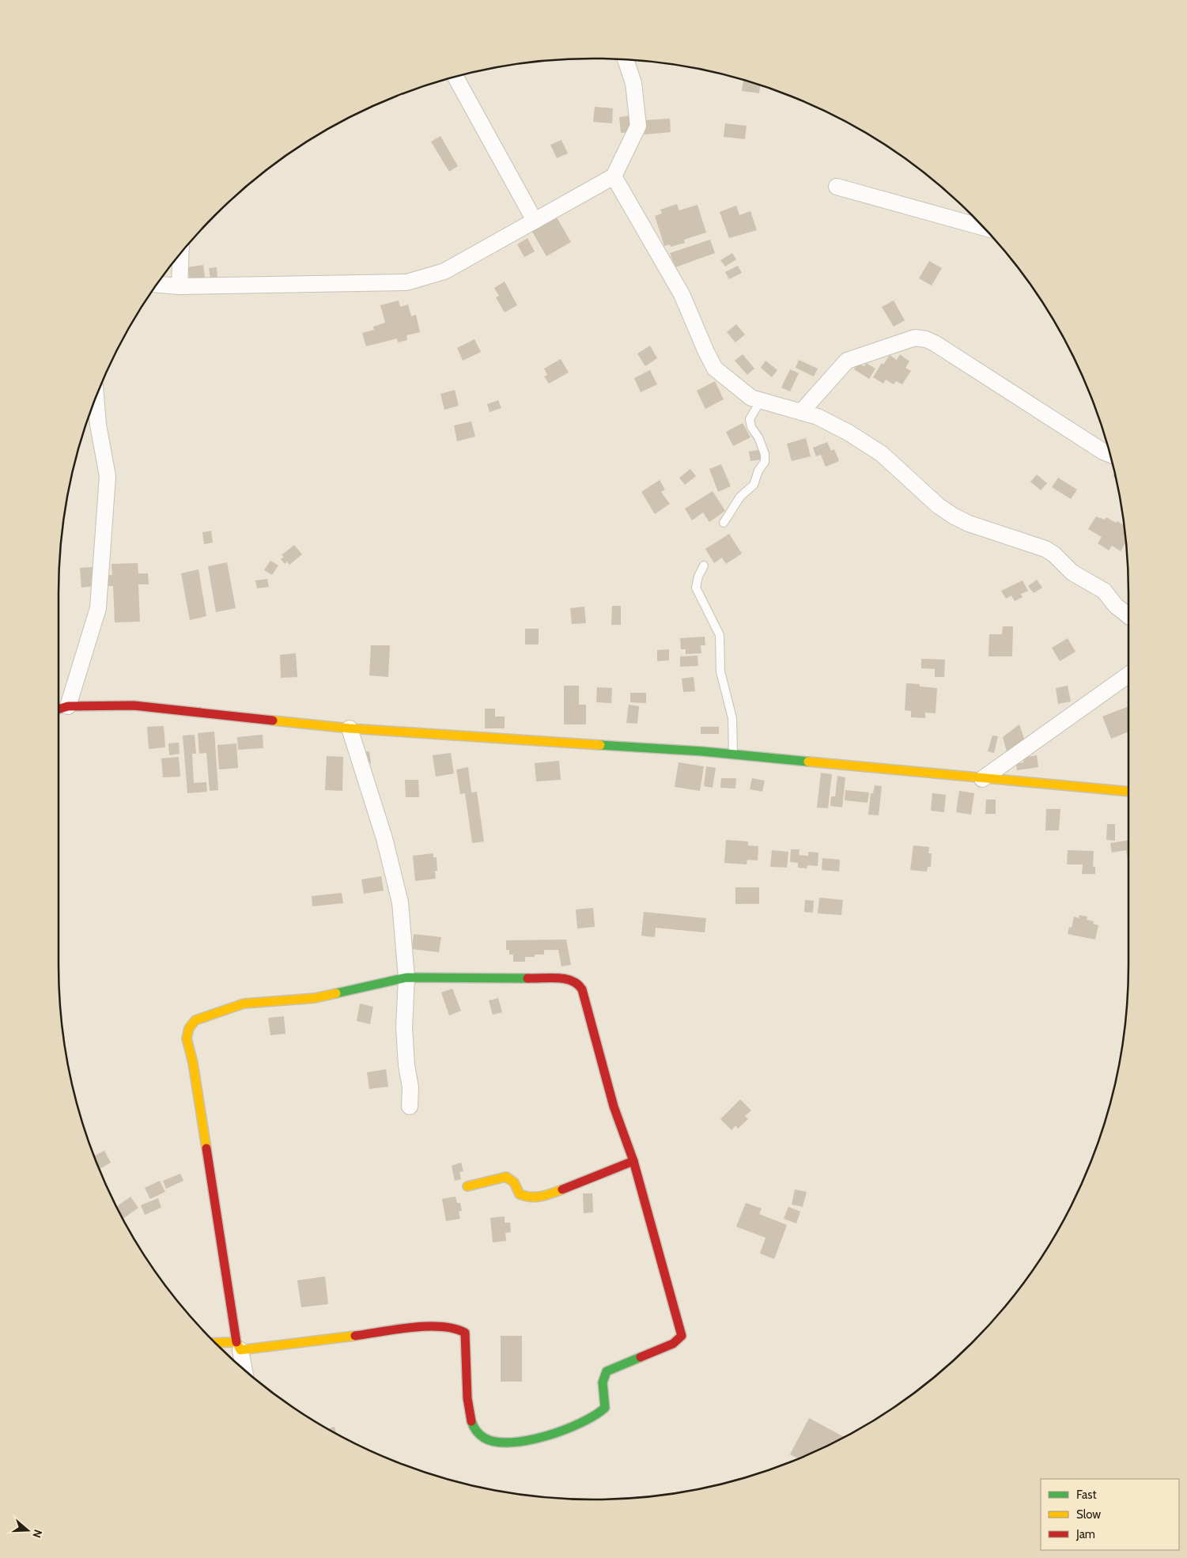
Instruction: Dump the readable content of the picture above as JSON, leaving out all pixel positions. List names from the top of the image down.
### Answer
{
  "legend": ["Fast", "Slow", "Jam"],
  "north": "right"
}
